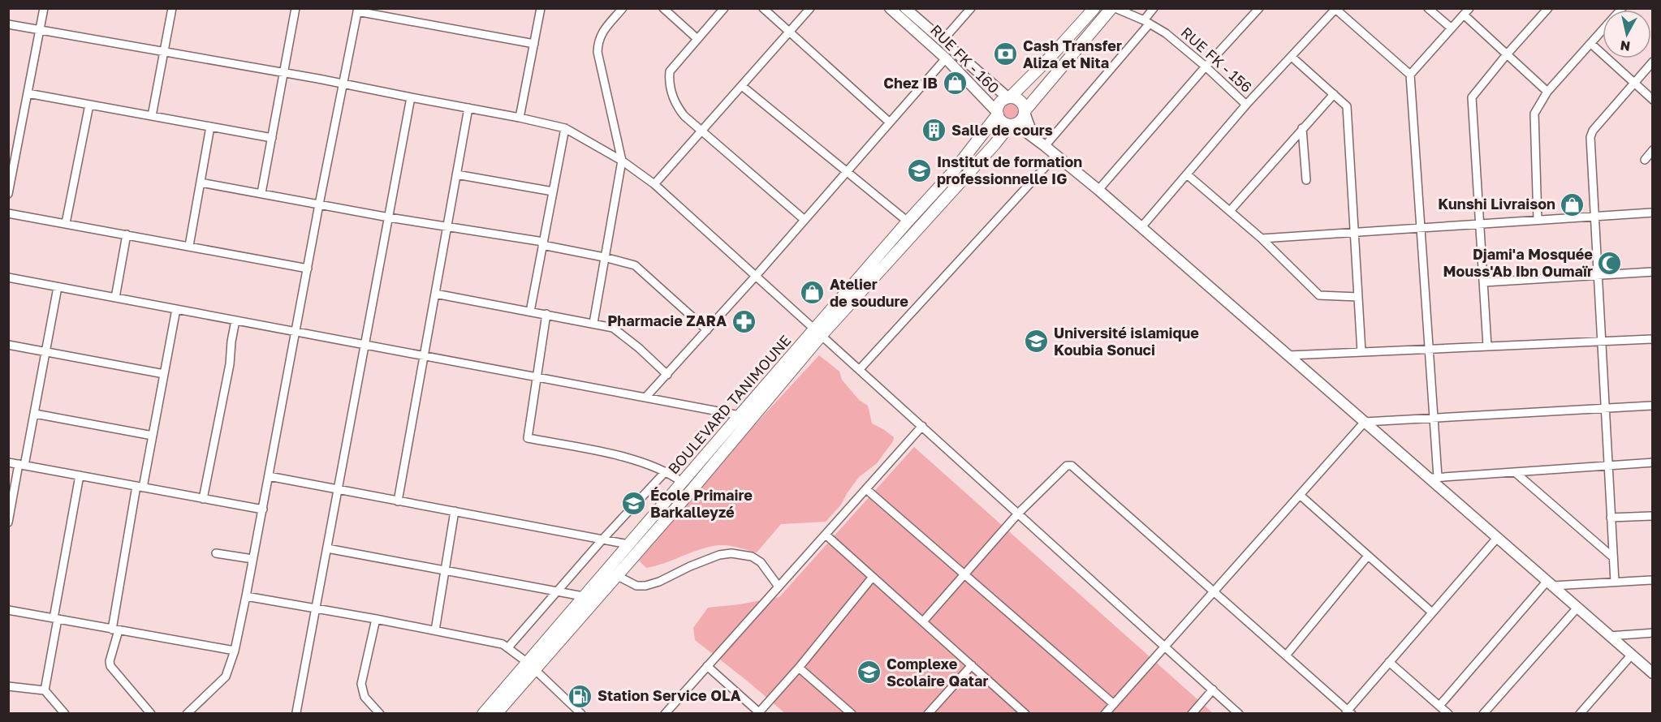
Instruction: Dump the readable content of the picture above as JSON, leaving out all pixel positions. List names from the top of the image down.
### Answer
{
  "streets": {
    "main road": ["BOULEVARD TANIMOUNE"],
    "street": ["RUE FK - 160", "RUE FK - 156"]
  },
  "crossings": [
    ["RUE FK - 160", "BOULEVARD TANIMOUNE"]
  ],
  "places": {
    "bank": ["Cash Transfer Aliza et Nita"],
    "shop": ["Chez IB", "Kunshi Livraison", "Atelier de soudure"],
    "building": ["Salle de cours"],
    "school or university": [
      "Institut de formation professionnelle IG",
      "Université islamique Koubia Sonuci",
      "École Primaire Barkalleyzé",
      "Complexe Scolaire Qatar"
    ],
    "mosque": ["Djami'a Mosquée Mouss'Ab Ibn Oumaïr"],
    "pharmacy": ["Pharmacie ZARA"],
    "fuel station": ["Station Service OLA"]
  },
  "north": "bottom"
}
